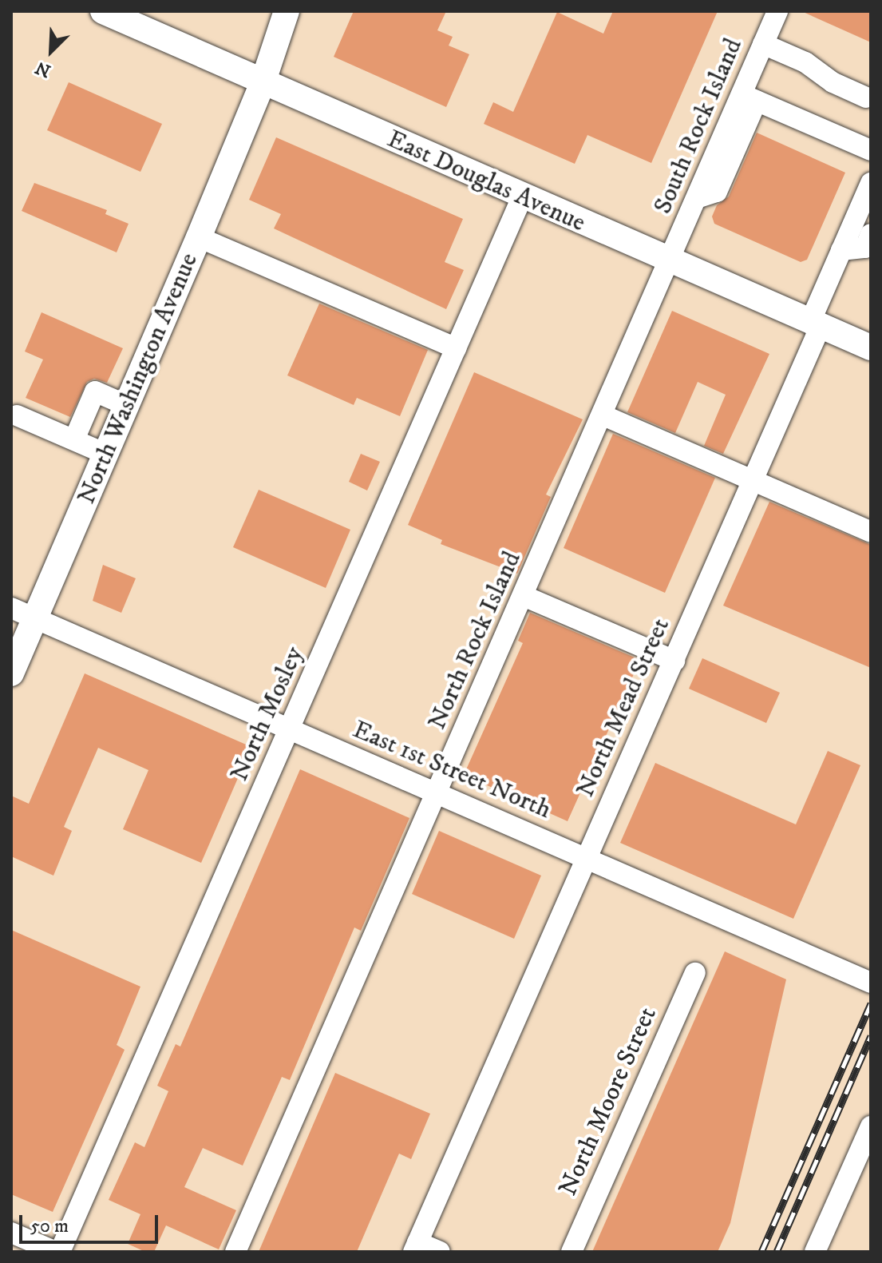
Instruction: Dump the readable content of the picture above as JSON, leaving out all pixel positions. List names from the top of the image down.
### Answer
{
  "streets": {
    "main road": ["East Douglas Avenue", "North Washington Avenue"],
    "street": [
      "South Rock Island",
      "North Rock Island",
      "North Mead Street",
      "North Mosley",
      "East 1st Street North",
      "North Moore Street"
    ]
  },
  "crossings": [
    ["South Rock Island", "East Douglas Avenue"],
    ["South Rock Island", "North Rock Island"],
    ["East Douglas Avenue", "North Washington Avenue"],
    ["East Douglas Avenue", "North Rock Island"],
    ["East Douglas Avenue", "North Mead Street"],
    ["East Douglas Avenue", "North Mosley"],
    ["North Washington Avenue", "East 1st Street North"],
    ["North Rock Island", "East 1st Street North"],
    ["North Mead Street", "East 1st Street North"],
    ["North Mosley", "East 1st Street North"]
  ],
  "scale_bar": "50 m",
  "north": "bottom left"
}
